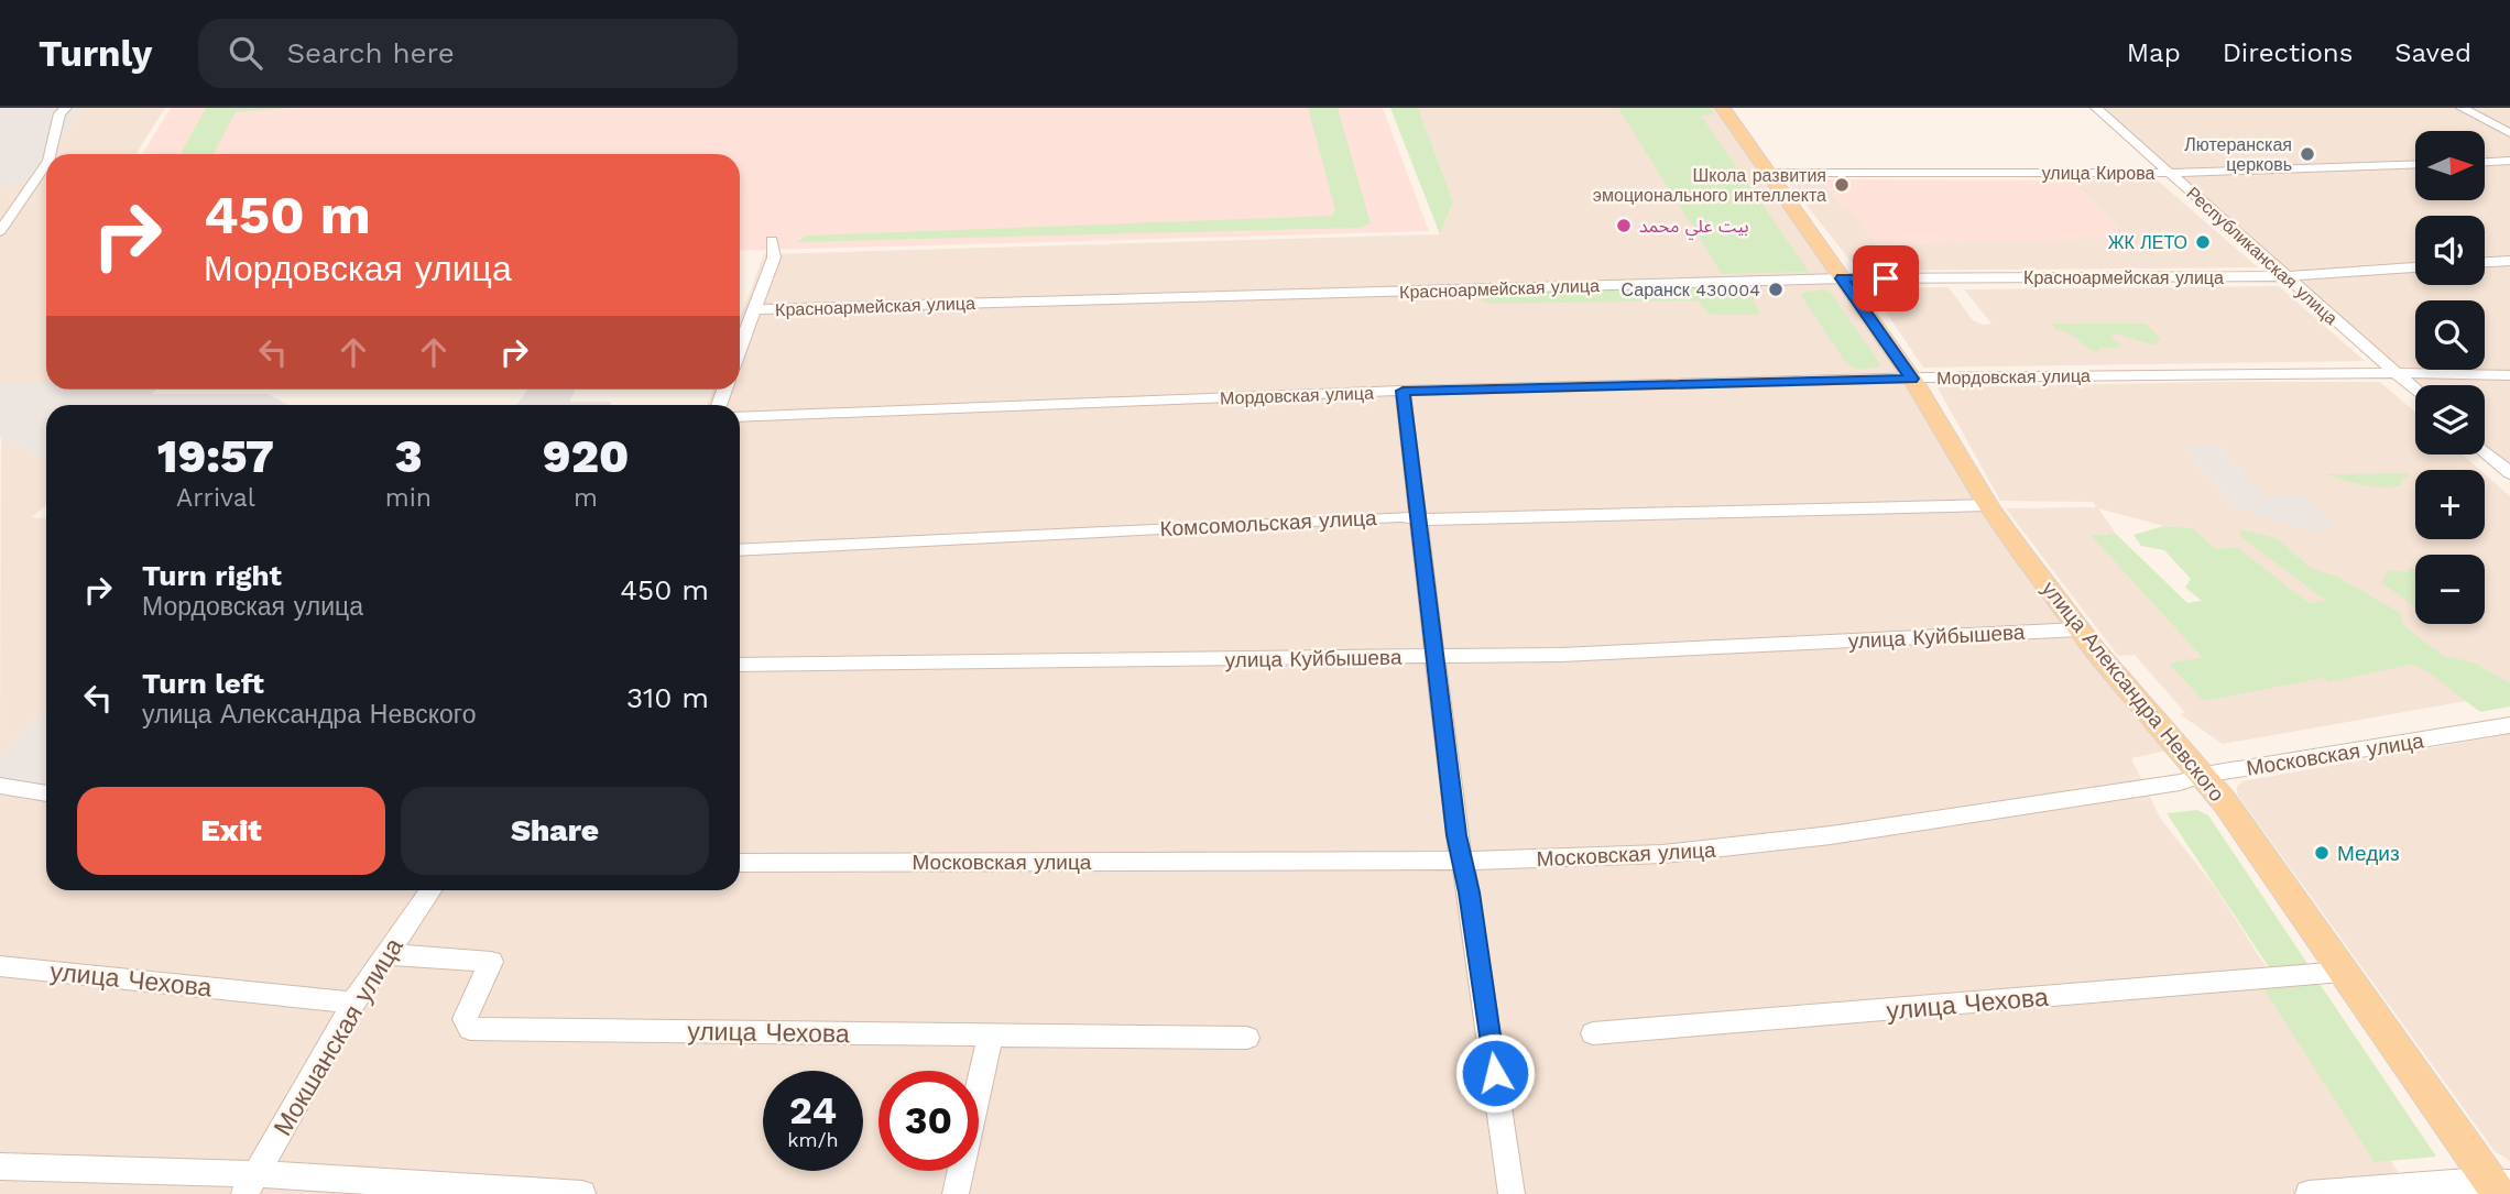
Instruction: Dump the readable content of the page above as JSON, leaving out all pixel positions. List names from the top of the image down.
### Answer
{
  "streets": {
    "main road": ["улица Александра Невского"],
    "street": [
      "улица Кирова",
      "Республиканская улица",
      "Красноармейская улица",
      "Мордовская улица",
      "Комсомольская улица",
      "улица Куйбышева",
      "Московская улица",
      "улица Чехова",
      "Мокшанская улица"
    ]
  },
  "crossings": [
    ["улица Кирова", "Республиканская улица"],
    ["улица Кирова", "улица Александра Невского"],
    ["Республиканская улица", "Красноармейская улица"],
    ["Республиканская улица", "Мордовская улица"],
    ["Красноармейская улица", "улица Александра Невского"],
    ["Мордовская улица", "улица Александра Невского"],
    ["Комсомольская улица", "улица Александра Невского"],
    ["улица Куйбышева", "улица Александра Невского"],
    ["улица Александра Невского", "Московская улица"],
    ["улица Александра Невского", "улица Чехова"],
    ["улица Чехова", "Мокшанская улица"]
  ],
  "places": [
    "Лютеранская церковь",
    "Школа развития эмоционального интеллекта",
    "بيت علي محمد",
    "ЖК ЛЕТО",
    "Саранск 430004",
    "Медиз"
  ],
  "north": "right",
  "page": {
    "header": "Turnly",
    "search": "Search here",
    "nav": ["Map", "Directions", "Saved"],
    "map_buttons": ["+", "−"],
    "turn": ["450 m", "Мордовская улица"],
    "eta": [
      "19:57",
      "Arrival",
      "3",
      "min",
      "920",
      "m"
    ],
    "list": [
      {
        "name": "Turn right",
        "note": "Мордовская улица",
        "value": "450 m"
      },
      {
        "name": "Turn left",
        "note": "улица Александра Невского",
        "value": "310 m"
      }
    ],
    "buttons": ["Exit", "Share"],
    "speed": "24 km/h",
    "limit": "30"
  }
}
